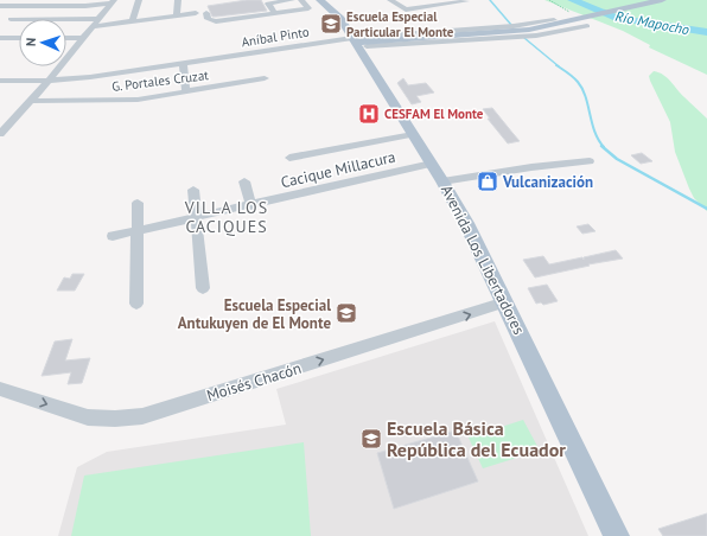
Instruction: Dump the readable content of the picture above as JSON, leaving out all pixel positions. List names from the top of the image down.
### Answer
{
  "streets": {
    "main road": ["Aníbal Pinto", "Avenida Los Libertadores"],
    "street": ["G. Portales Cruzat", "Cacique Millacura", "Moisés Chacón"]
  },
  "crossings": [
    ["Aníbal Pinto", "Avenida Los Libertadores"],
    ["Cacique Millacura", "Avenida Los Libertadores"],
    ["Avenida Los Libertadores", "Moisés Chacón"]
  ],
  "one_way": ["Moisés Chacón"],
  "districts": ["VILLA LOS CACIQUES"],
  "water": ["Río Mapocho"],
  "places": {
    "school or university": ["Escuela Especial Particular El Monte", "Escuela Especial Antukuyen de El Monte", "Escuela Básica República del Ecuador"],
    "hospital": ["CESFAM El Monte"],
    "shop": ["Vulcanización"]
  },
  "north": "left"
}
